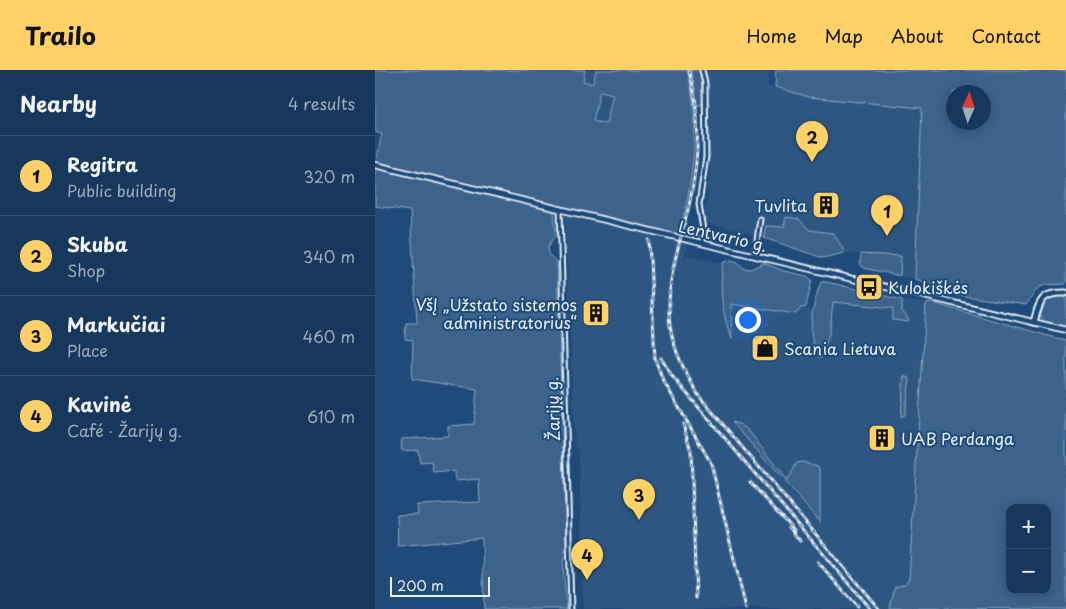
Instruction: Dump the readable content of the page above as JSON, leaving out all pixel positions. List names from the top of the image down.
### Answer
{
  "streets": {
    "main road": ["Lentvario g."],
    "street": ["Žarijų g."]
  },
  "crossings": [
    ["Lentvario g.", "Žarijų g."]
  ],
  "places": {
    "building": ["Tuvlita", "VšĮ „Užstato sistemos administratorius“", "UAB Perdanga"],
    "bus stop": ["Kulokiškės"],
    "shop": ["Scania Lietuva"]
  },
  "scale_bar": "200 m",
  "north": "top",
  "page": {
    "header": "Trailo",
    "nav": [
      "Home",
      "Map",
      "About",
      "Contact"
    ],
    "heading": ["Nearby", "4 results"],
    "pins": [
      "2",
      "1",
      "3",
      "4"
    ],
    "list": [
      {
        "mark": "1",
        "name": "Regitra",
        "note": "Public building",
        "value": "320 m"
      },
      {
        "mark": "2",
        "name": "Skuba",
        "note": "Shop",
        "value": "340 m"
      },
      {
        "mark": "3",
        "name": "Markučiai",
        "note": "Place",
        "value": "460 m"
      },
      {
        "mark": "4",
        "name": "Kavinė",
        "note": "Café · Žarijų g.",
        "value": "610 m"
      }
    ],
    "map_buttons": ["+", "−"],
    "scale": "200 m"
  }
}
